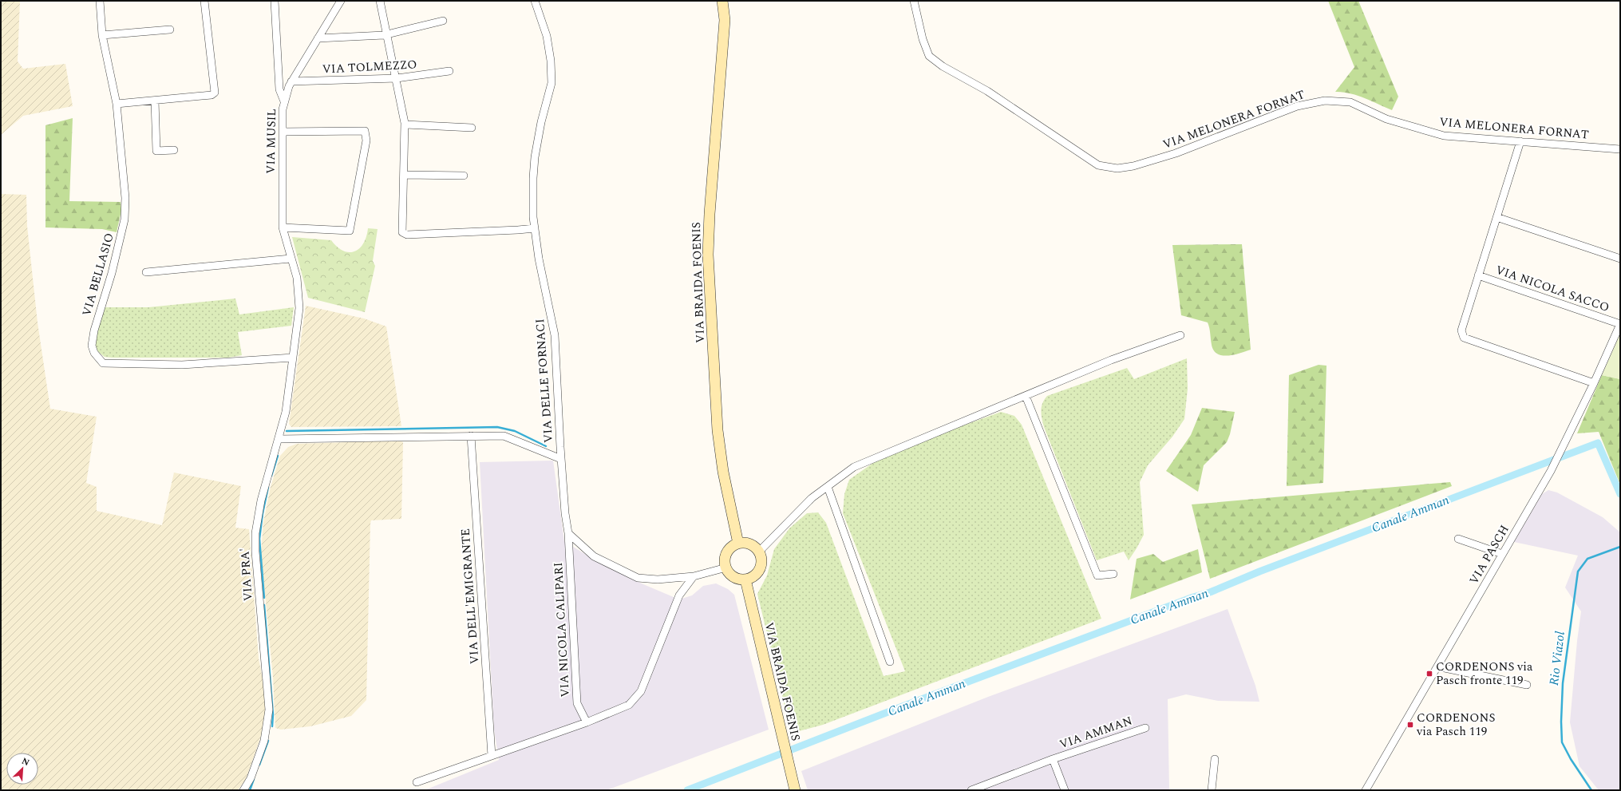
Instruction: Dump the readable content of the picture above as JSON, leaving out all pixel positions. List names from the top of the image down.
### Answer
{
  "streets": {
    "street": [
      "VIA TOLMEZZO",
      "VIA MELONERA FORNAT",
      "VIA MUSIL",
      "VIA BELLASIO",
      "VIA BRAIDA FOENIS",
      "VIA NICOLA SACCO",
      "VIA DELLE FORNACI",
      "VIA PASCH",
      "VIA PRA'",
      "VIA DELL'EMIGRANTE",
      "VIA NICOLA CALIPARI",
      "VIA AMMAN"
    ]
  },
  "crossings": [
    ["VIA TOLMEZZO", "VIA MUSIL"],
    ["VIA MUSIL", "VIA BELLASIO"],
    ["VIA MUSIL", "VIA PRA'"],
    ["VIA BELLASIO", "VIA PRA'"],
    ["VIA NICOLA SACCO", "VIA PASCH"],
    ["VIA DELLE FORNACI", "VIA NICOLA CALIPARI"]
  ],
  "water": ["Canale Amman", "Rio Viazol"],
  "places": {
    "transit": ["CORDENONS via Pasch fronte 119", "CORDENONS via Pasch 119"]
  },
  "north": "top right"
}
